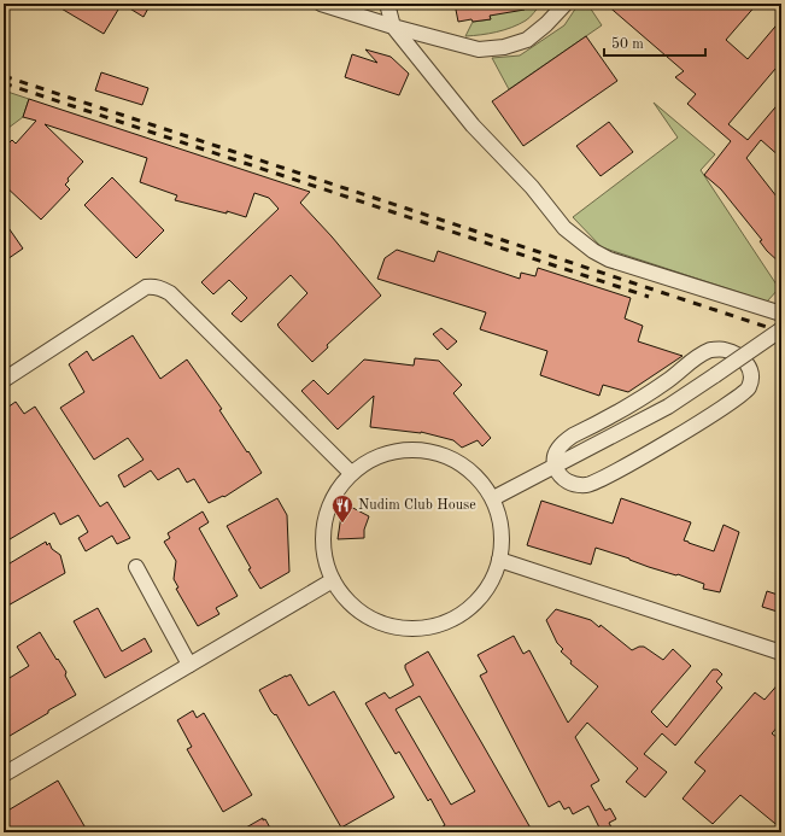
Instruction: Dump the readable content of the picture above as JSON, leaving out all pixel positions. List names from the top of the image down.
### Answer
{
  "places": {
    "restaurant": ["Nudim Club House"]
  },
  "scale_bar": "50 m"
}
